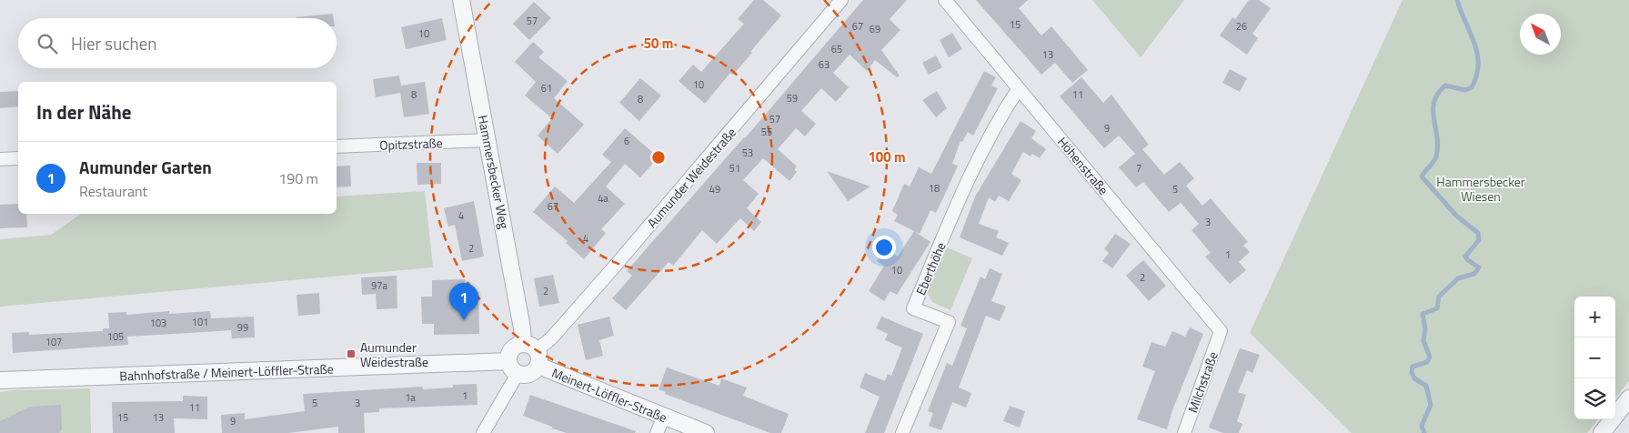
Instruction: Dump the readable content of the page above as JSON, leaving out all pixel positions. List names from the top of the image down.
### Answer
{
  "streets": {
    "street": [
      "Opitzstraße",
      "Höhenstraße",
      "Hammersbecker Weg",
      "Aumunder Weidestraße",
      "Eberthöhe",
      "Bahnhofstraße / Meinert-Löffler-Straße",
      "Milchstraße",
      "Meinert-Löffler-Straße"
    ]
  },
  "crossings": [
    ["Opitzstraße", "Hammersbecker Weg"],
    ["Höhenstraße", "Eberthöhe"],
    ["Höhenstraße", "Milchstraße"],
    ["Hammersbecker Weg", "Aumunder Weidestraße"],
    ["Hammersbecker Weg", "Meinert-Löffler-Straße"],
    ["Aumunder Weidestraße", "Meinert-Löffler-Straße"],
    ["Bahnhofstraße / Meinert-Löffler-Straße", "Meinert-Löffler-Straße"]
  ],
  "parks": ["Hammersbecker Wiesen"],
  "places": {
    "transit": ["Aumunder Weidestraße"]
  },
  "house_numbers": [
    "57",
    "15",
    "67",
    "26",
    "69",
    "10",
    "65",
    "13",
    "63",
    "10",
    "61",
    "8",
    "11",
    "59",
    "8",
    "57",
    "9",
    "55",
    "6",
    "53",
    "51",
    "7",
    "18",
    "49",
    "5",
    "4a",
    "67",
    "4",
    "3",
    "4",
    "2",
    "1",
    "10",
    "2",
    "97a",
    "2",
    "101",
    "103",
    "99",
    "105",
    "107",
    "1",
    "1a",
    "5",
    "3",
    "11",
    "15",
    "13",
    "9"
  ],
  "north": "top left",
  "page": {
    "search": "Hier suchen",
    "heading": "In der Nähe",
    "list": [
      {
        "mark": "1",
        "name": "Aumunder Garten",
        "note": "Restaurant",
        "value": "190 m"
      }
    ],
    "pins": "1",
    "map_buttons": ["+", "−"]
  },
  "rings": ["50 m", "100 m"]
}
